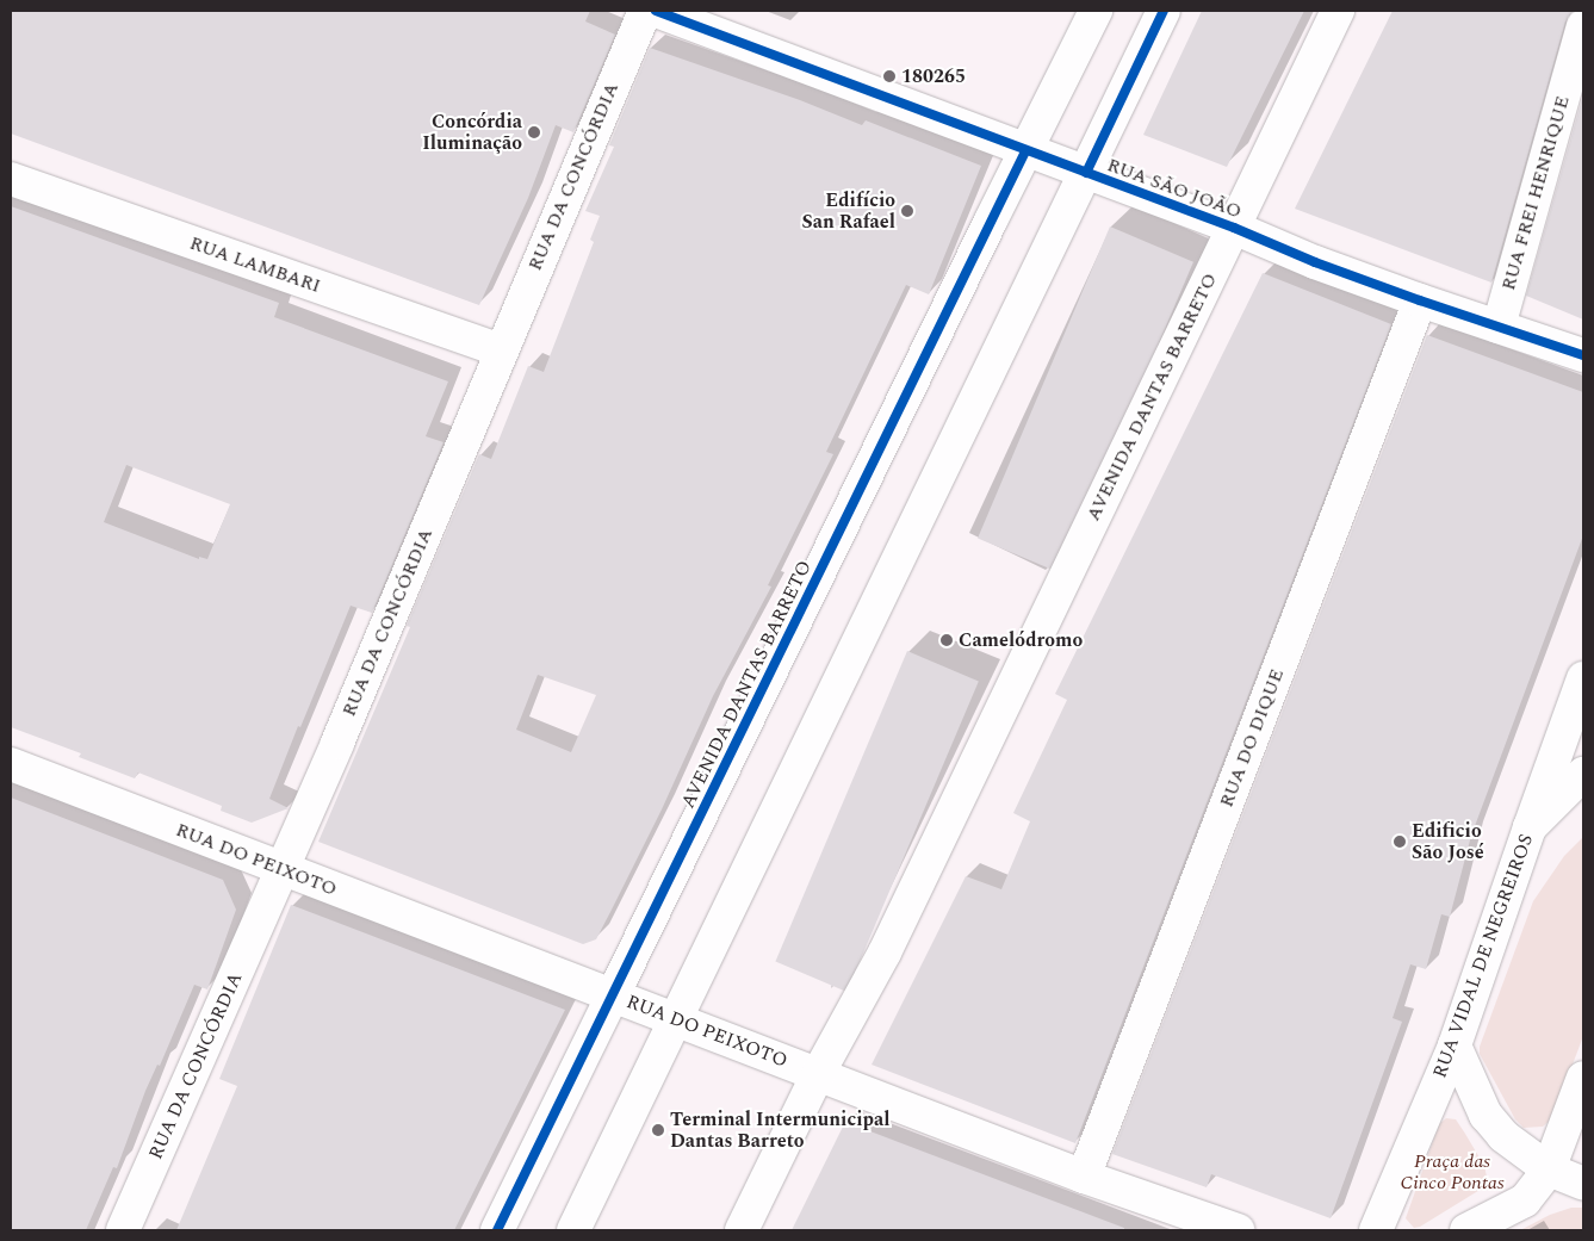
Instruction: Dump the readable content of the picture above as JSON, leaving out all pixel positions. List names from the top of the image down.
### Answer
{
  "streets": {
    "street": [
      "RUA DA CONCÓRDIA",
      "RUA SÃO JOÃO",
      "RUA FREI HENRIQUE",
      "RUA LAMBARI",
      "AVENIDA DANTAS BARRETO",
      "RUA DO DIQUE",
      "RUA DO PEIXOTO",
      "RUA VIDAL DE NEGREIROS"
    ]
  },
  "crossings": [
    ["RUA DA CONCÓRDIA", "RUA LAMBARI"],
    ["RUA DA CONCÓRDIA", "RUA DO PEIXOTO"],
    ["RUA SÃO JOÃO", "RUA FREI HENRIQUE"],
    ["RUA SÃO JOÃO", "AVENIDA DANTAS BARRETO"],
    ["RUA SÃO JOÃO", "RUA DO DIQUE"],
    ["AVENIDA DANTAS BARRETO", "RUA DO PEIXOTO"],
    ["RUA DO DIQUE", "RUA DO PEIXOTO"]
  ],
  "parks": ["Praça das Cinco Pontas"],
  "places": [
    "180265",
    "Concórdia Iluminação",
    "Edifício San Rafael",
    "Camelódromo",
    "Edificio São José",
    "Terminal Intermunicipal Dantas Barreto"
  ]
}
